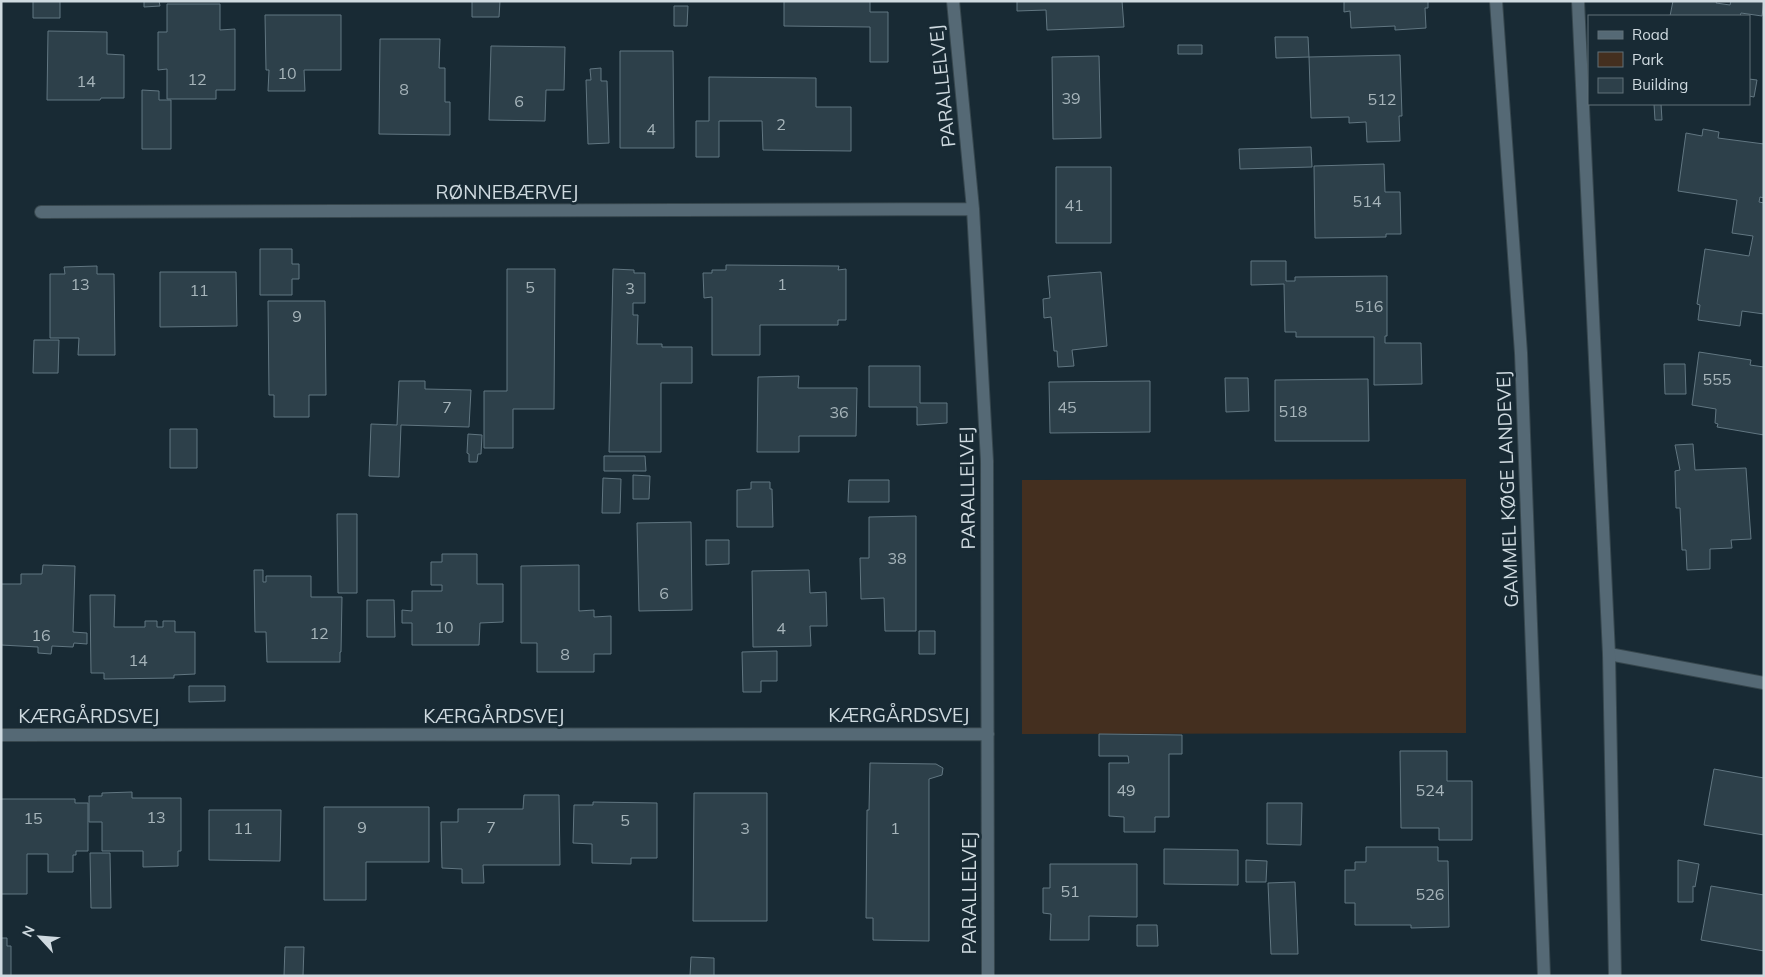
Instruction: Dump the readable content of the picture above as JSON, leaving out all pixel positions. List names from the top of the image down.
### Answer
{
  "streets": {
    "street": [
      "PARALLELVEJ",
      "RØNNEBÆRVEJ",
      "GAMMEL KØGE LANDEVEJ",
      "KÆRGÅRDSVEJ"
    ]
  },
  "crossings": [
    ["PARALLELVEJ", "RØNNEBÆRVEJ"],
    ["PARALLELVEJ", "KÆRGÅRDSVEJ"]
  ],
  "house_numbers": [
    "10",
    "12",
    "14",
    "8",
    "39",
    "512",
    "6",
    "2",
    "4",
    "514",
    "41",
    "13",
    "1",
    "5",
    "3",
    "11",
    "516",
    "9",
    "555",
    "7",
    "45",
    "518",
    "36",
    "38",
    "6",
    "10",
    "4",
    "12",
    "16",
    "8",
    "14",
    "49",
    "524",
    "13",
    "15",
    "5",
    "9",
    "7",
    "11",
    "3",
    "1",
    "51",
    "526"
  ],
  "legend": ["Road", "Park", "Building"],
  "north": "top left"
}
